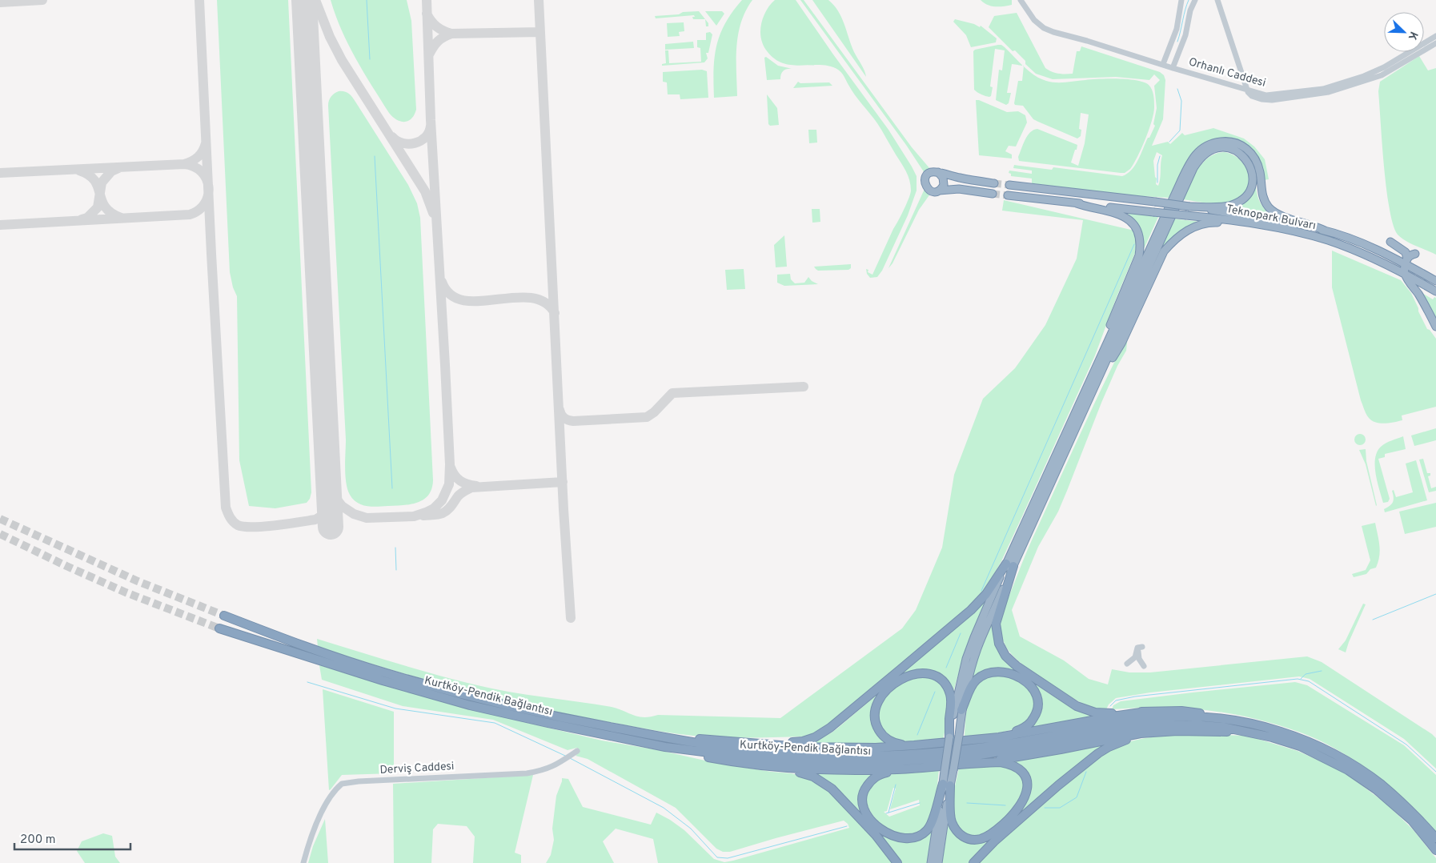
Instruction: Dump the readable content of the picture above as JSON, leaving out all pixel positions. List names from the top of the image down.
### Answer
{
  "streets": {
    "highway": ["Teknopark Bulvarı", "Kurtköy-Pendik Bağlantısı"],
    "street": ["Orhanlı Caddesi", "Derviş Caddesi"]
  },
  "scale_bar": "200 m",
  "north": "bottom right"
}
